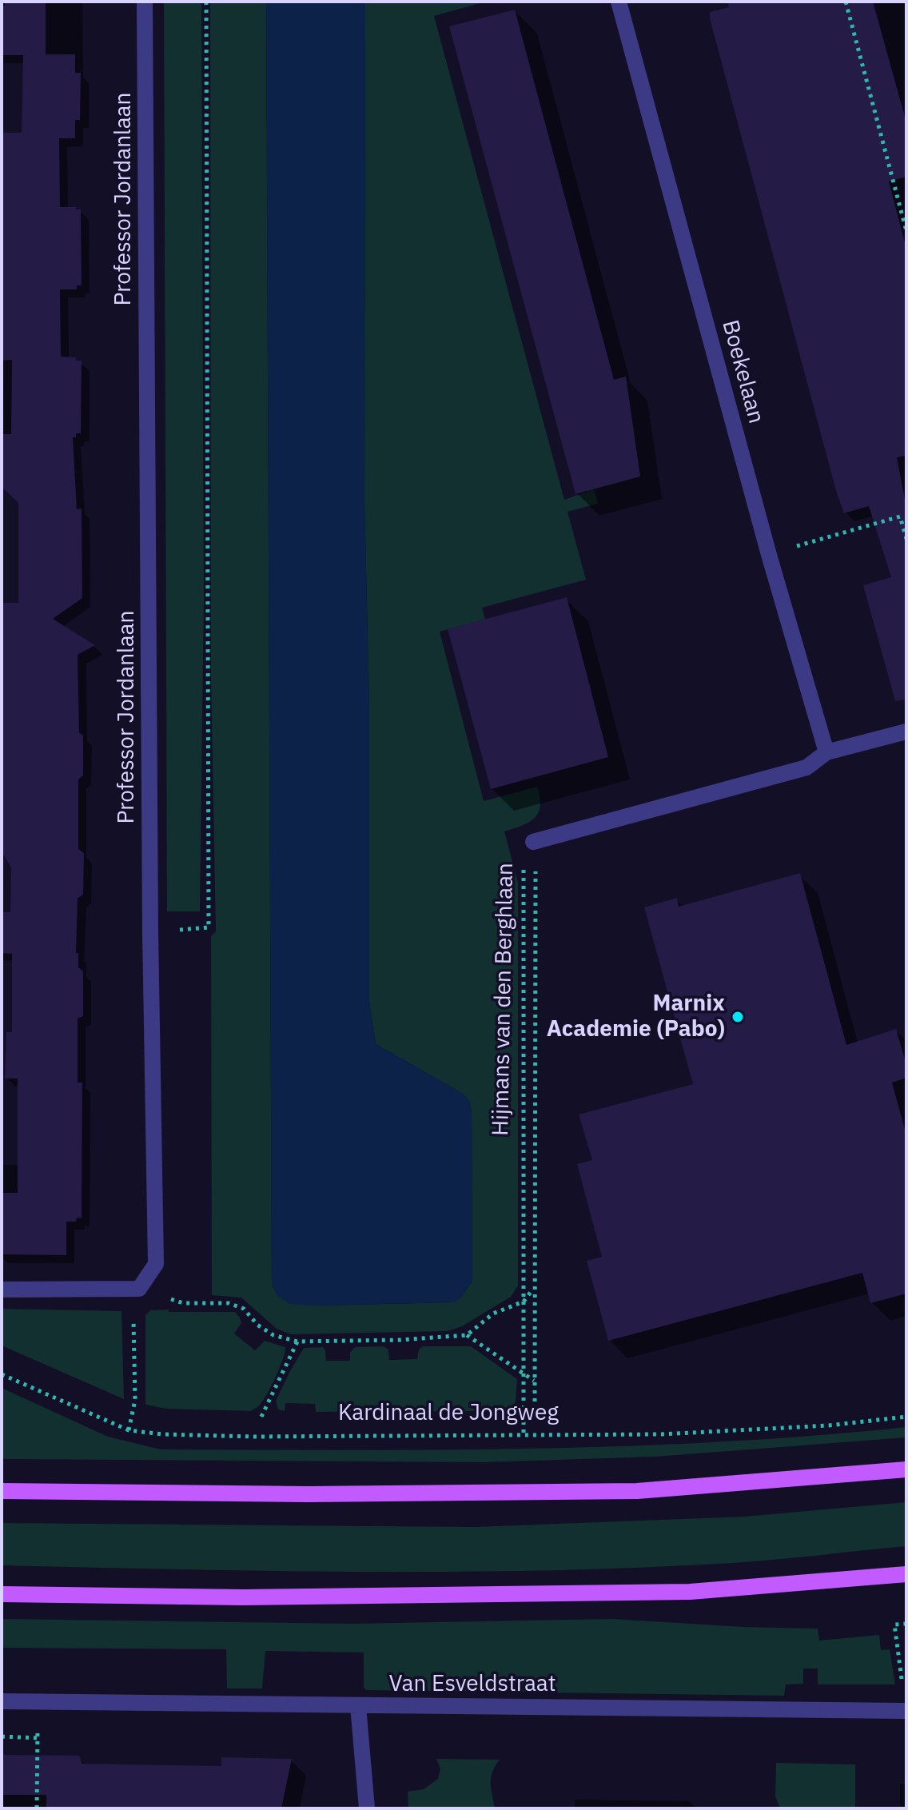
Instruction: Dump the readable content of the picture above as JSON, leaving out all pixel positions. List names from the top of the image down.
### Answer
{
  "streets": {
    "street": [
      "Professor Jordanlaan",
      "Boekelaan",
      "Hijmans van den Berghlaan",
      "Van Esveldstraat"
    ],
    "path": ["Kardinaal de Jongweg"]
  },
  "crossings": [
    ["Boekelaan", "Hijmans van den Berghlaan"],
    ["Hijmans van den Berghlaan", "Kardinaal de Jongweg"]
  ],
  "places": ["Marnix Academie (Pabo)"]
}
